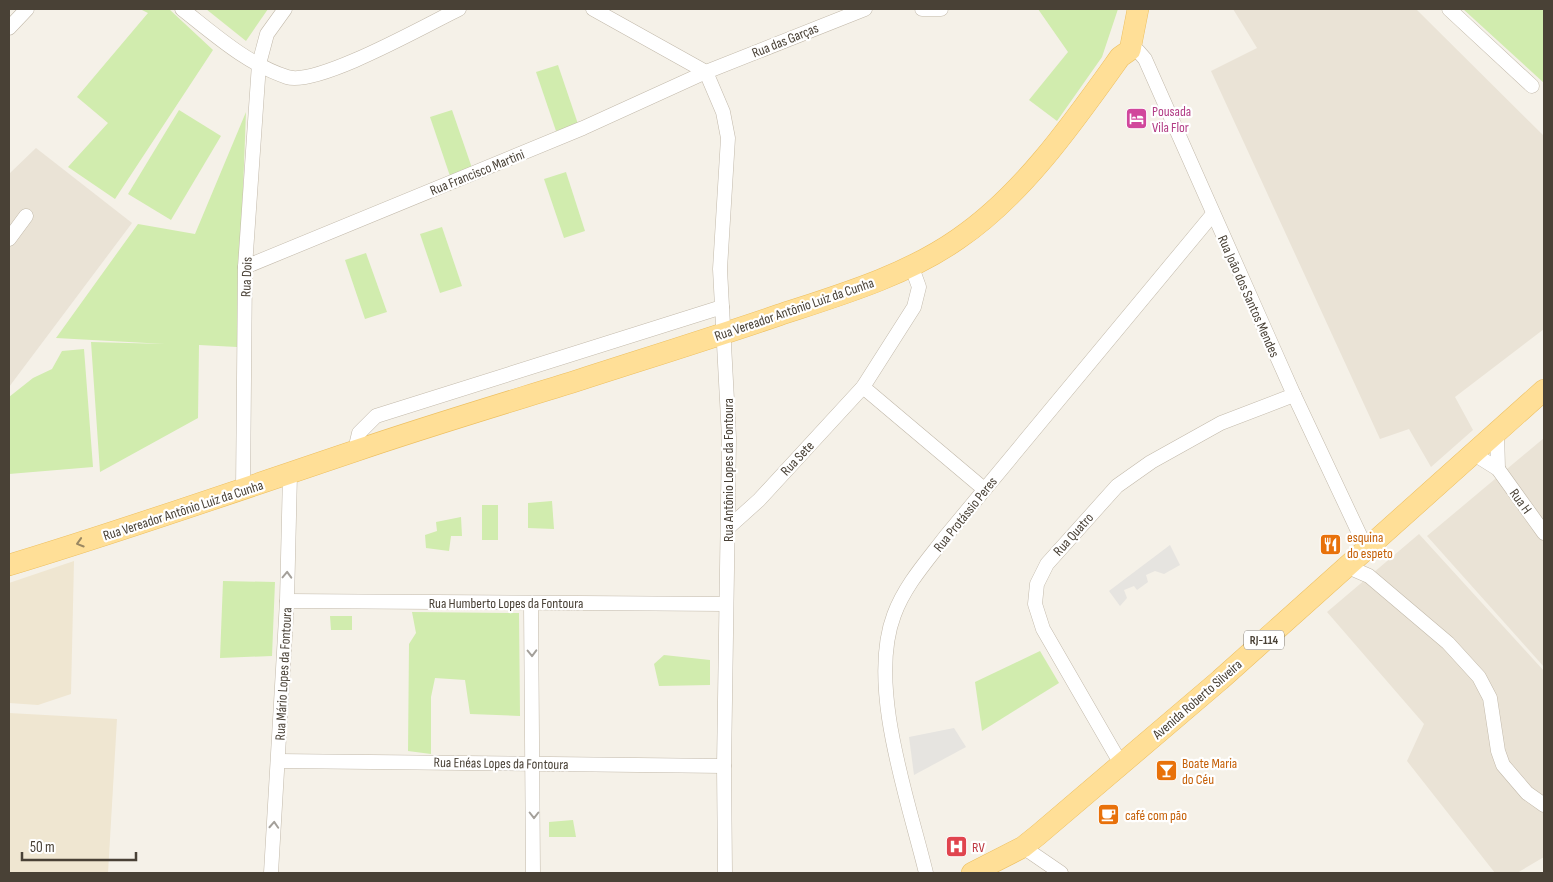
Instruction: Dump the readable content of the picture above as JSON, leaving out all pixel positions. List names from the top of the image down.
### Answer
{
  "streets": {
    "main road": ["Rua Vereador Antônio Luiz da Cunha", "RJ-114", "Avenida Roberto Silveira"],
    "street": [
      "Rua das Garças",
      "Rua Francisco Martini",
      "Rua Dois",
      "Rua João dos Santos Mendes",
      "Rua Sete",
      "Rua Antônio Lopes da Fontoura",
      "Rua H",
      "Rua Protássio Peres",
      "Rua Quatro",
      "Rua Humberto Lopes da Fontoura",
      "Rua Mário Lopes da Fontoura",
      "Rua Enéas Lopes da Fontoura"
    ]
  },
  "crossings": [
    ["Rua das Garças", "Rua Francisco Martini"],
    ["Rua das Garças", "Rua Antônio Lopes da Fontoura"],
    ["Rua Francisco Martini", "Rua Dois"],
    ["Rua Francisco Martini", "Rua Antônio Lopes da Fontoura"],
    ["Rua Dois", "Rua Vereador Antônio Luiz da Cunha"],
    ["Rua João dos Santos Mendes", "Rua Vereador Antônio Luiz da Cunha"],
    ["Rua João dos Santos Mendes", "Rua Protássio Peres"],
    ["Rua João dos Santos Mendes", "Rua Quatro"],
    ["Rua João dos Santos Mendes", "Avenida Roberto Silveira"],
    ["Rua Vereador Antônio Luiz da Cunha", "Rua Sete"],
    ["Rua Vereador Antônio Luiz da Cunha", "Rua Antônio Lopes da Fontoura"],
    ["Rua Vereador Antônio Luiz da Cunha", "Rua Mário Lopes da Fontoura"],
    ["Rua Sete", "Rua Antônio Lopes da Fontoura"],
    ["Rua Antônio Lopes da Fontoura", "Rua Humberto Lopes da Fontoura"],
    ["Rua Antônio Lopes da Fontoura", "Rua Enéas Lopes da Fontoura"],
    ["Rua H", "Avenida Roberto Silveira"],
    ["Rua Quatro", "Avenida Roberto Silveira"],
    ["Rua Humberto Lopes da Fontoura", "Rua Mário Lopes da Fontoura"],
    ["Rua Mário Lopes da Fontoura", "Rua Enéas Lopes da Fontoura"]
  ],
  "one_way": ["Rua Mário Lopes da Fontoura"],
  "places": {
    "hotel": ["Pousada Vila Flor"],
    "restaurant": ["esquina do espeto"],
    "bar": ["Boate Maria do Céu"],
    "cafe": ["café com pão"],
    "hospital": ["RV"]
  },
  "scale_bar": "50 m"
}
